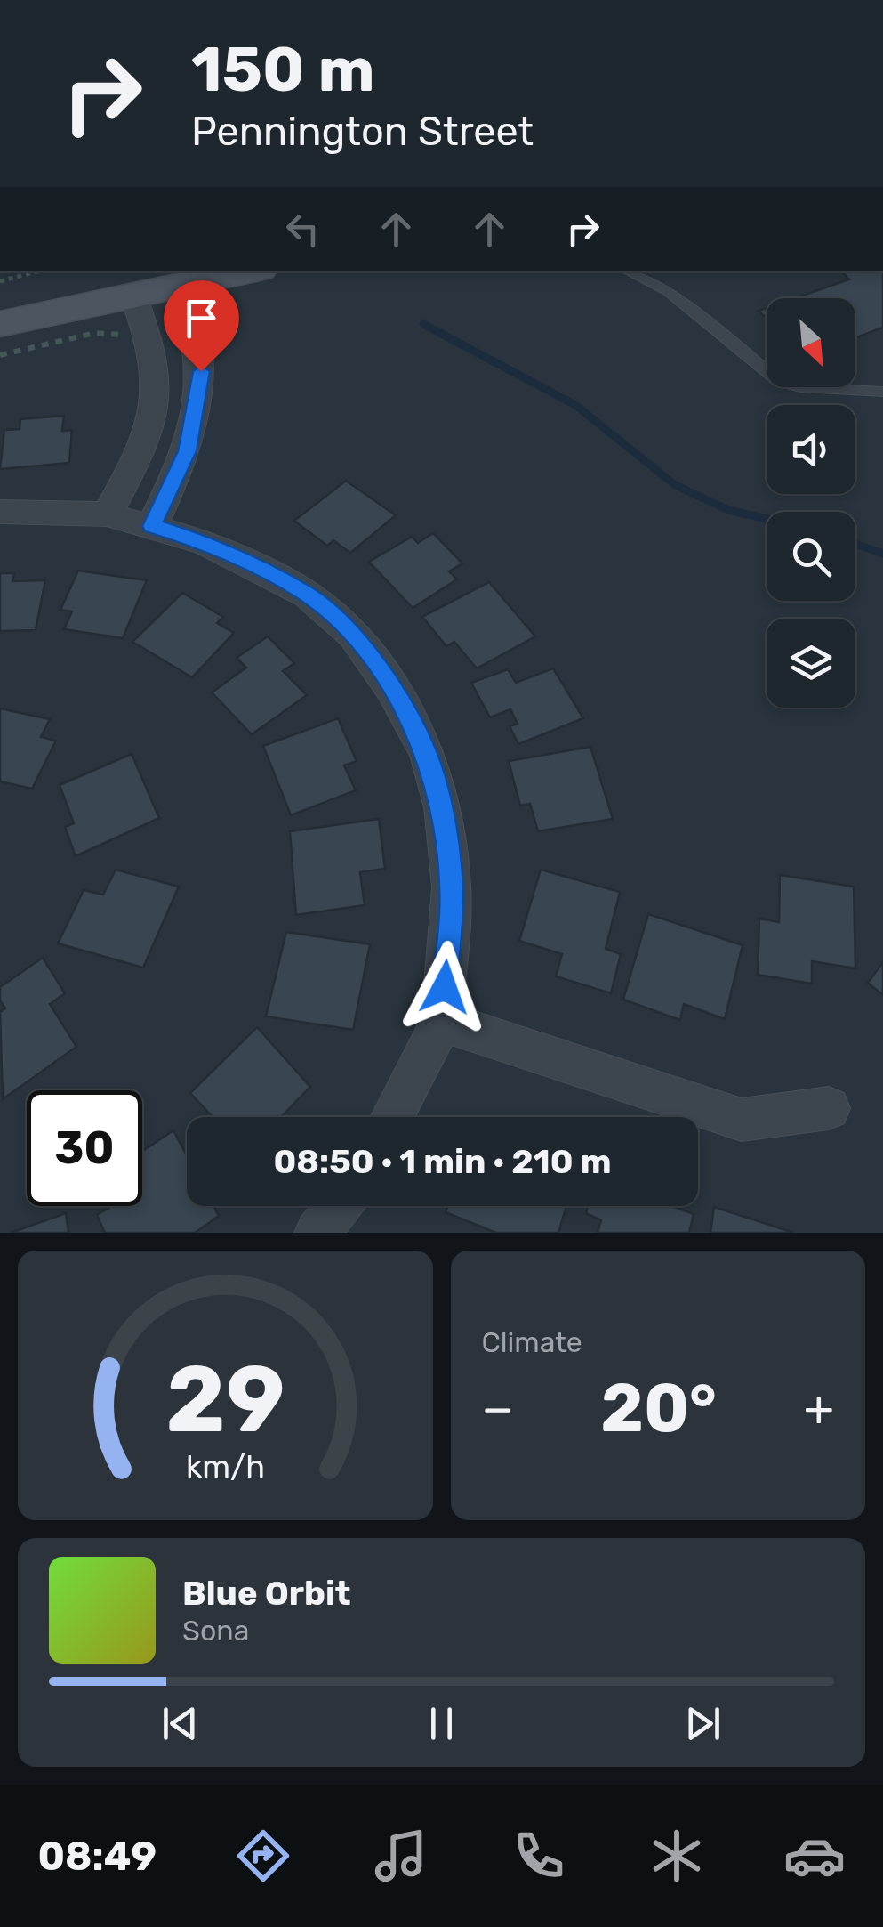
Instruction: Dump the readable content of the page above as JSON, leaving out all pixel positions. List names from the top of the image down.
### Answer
{
  "north": "bottom right",
  "page": {
    "turn": ["150 m", "Pennington Street"],
    "limit": "30",
    "trip": "08:50 · 1 min · 210 m",
    "tile": "Climate",
    "heat": ["−", "20°", "+"],
    "song": ["Blue Orbit", "Sona"],
    "tabs": "08:49",
    "gauge": ["29", "km/h"]
  }
}
